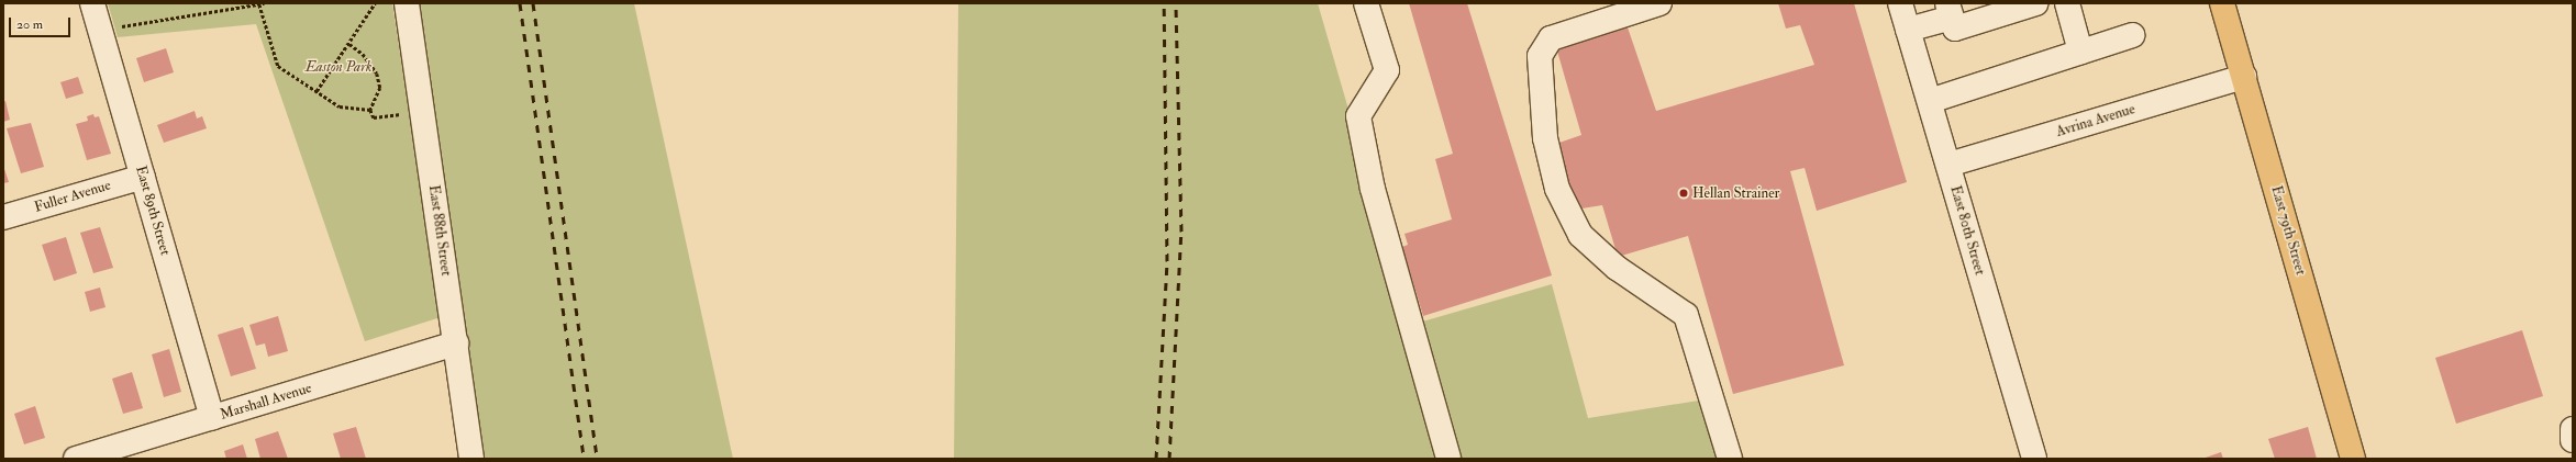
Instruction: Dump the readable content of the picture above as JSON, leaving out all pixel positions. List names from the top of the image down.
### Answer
{
  "streets": {
    "main road": ["East 79th Street"],
    "street": [
      "Avrina Avenue",
      "Fuller Avenue",
      "East 89th Street",
      "East 88th Street",
      "East 80th Street",
      "Marshall Avenue"
    ]
  },
  "crossings": [
    ["Avrina Avenue", "East 80th Street"],
    ["Avrina Avenue", "East 79th Street"],
    ["Fuller Avenue", "East 89th Street"],
    ["East 89th Street", "Marshall Avenue"],
    ["East 88th Street", "Marshall Avenue"]
  ],
  "parks": ["Easton Park"],
  "places": ["Hellan Strainer"],
  "scale_bar": "20 m"
}
